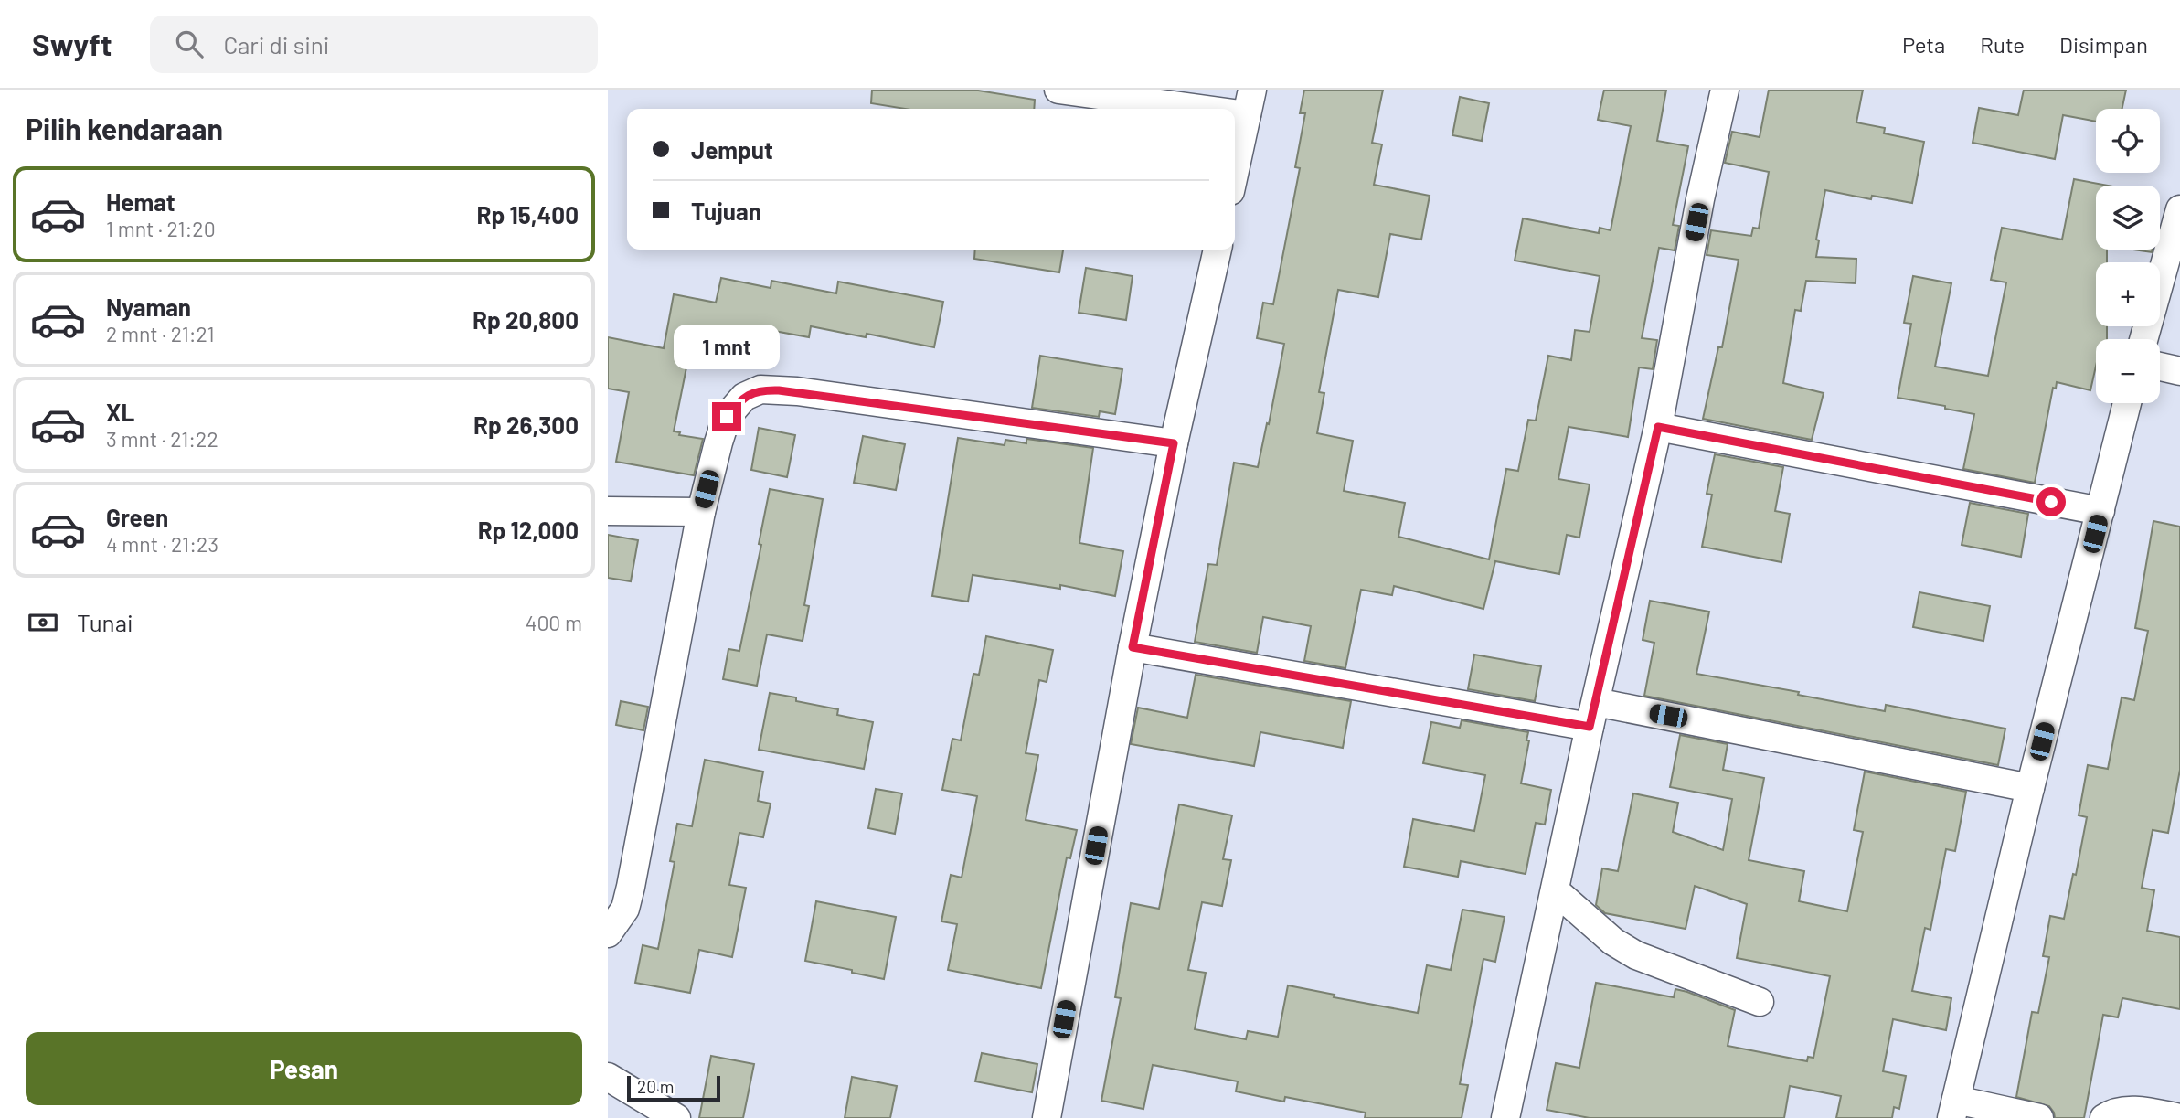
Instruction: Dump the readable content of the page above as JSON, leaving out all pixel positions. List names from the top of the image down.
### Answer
{
  "scale_bar": "20 m",
  "page": {
    "header": "Swyft",
    "search": "Cari di sini",
    "nav": ["Peta", "Rute", "Disimpan"],
    "heading": "Pilih kendaraan",
    "map_buttons": ["+", "−"],
    "banner": ["Jemput", "Tujuan"],
    "list": [
      {
        "name": "Hemat",
        "note": "1 mnt · 21:20",
        "value": "Rp 15,400"
      },
      {
        "name": "Nyaman",
        "note": "2 mnt · 21:21",
        "value": "Rp 20,800"
      },
      {
        "name": "XL",
        "note": "3 mnt · 21:22",
        "value": "Rp 26,300"
      },
      {
        "name": "Green",
        "note": "4 mnt · 21:23",
        "value": "Rp 12,000"
      }
    ],
    "bubble": "1 mnt",
    "pay": ["Tunai", "400 m"],
    "buttons": "Pesan",
    "scale": "20 m"
  }
}
